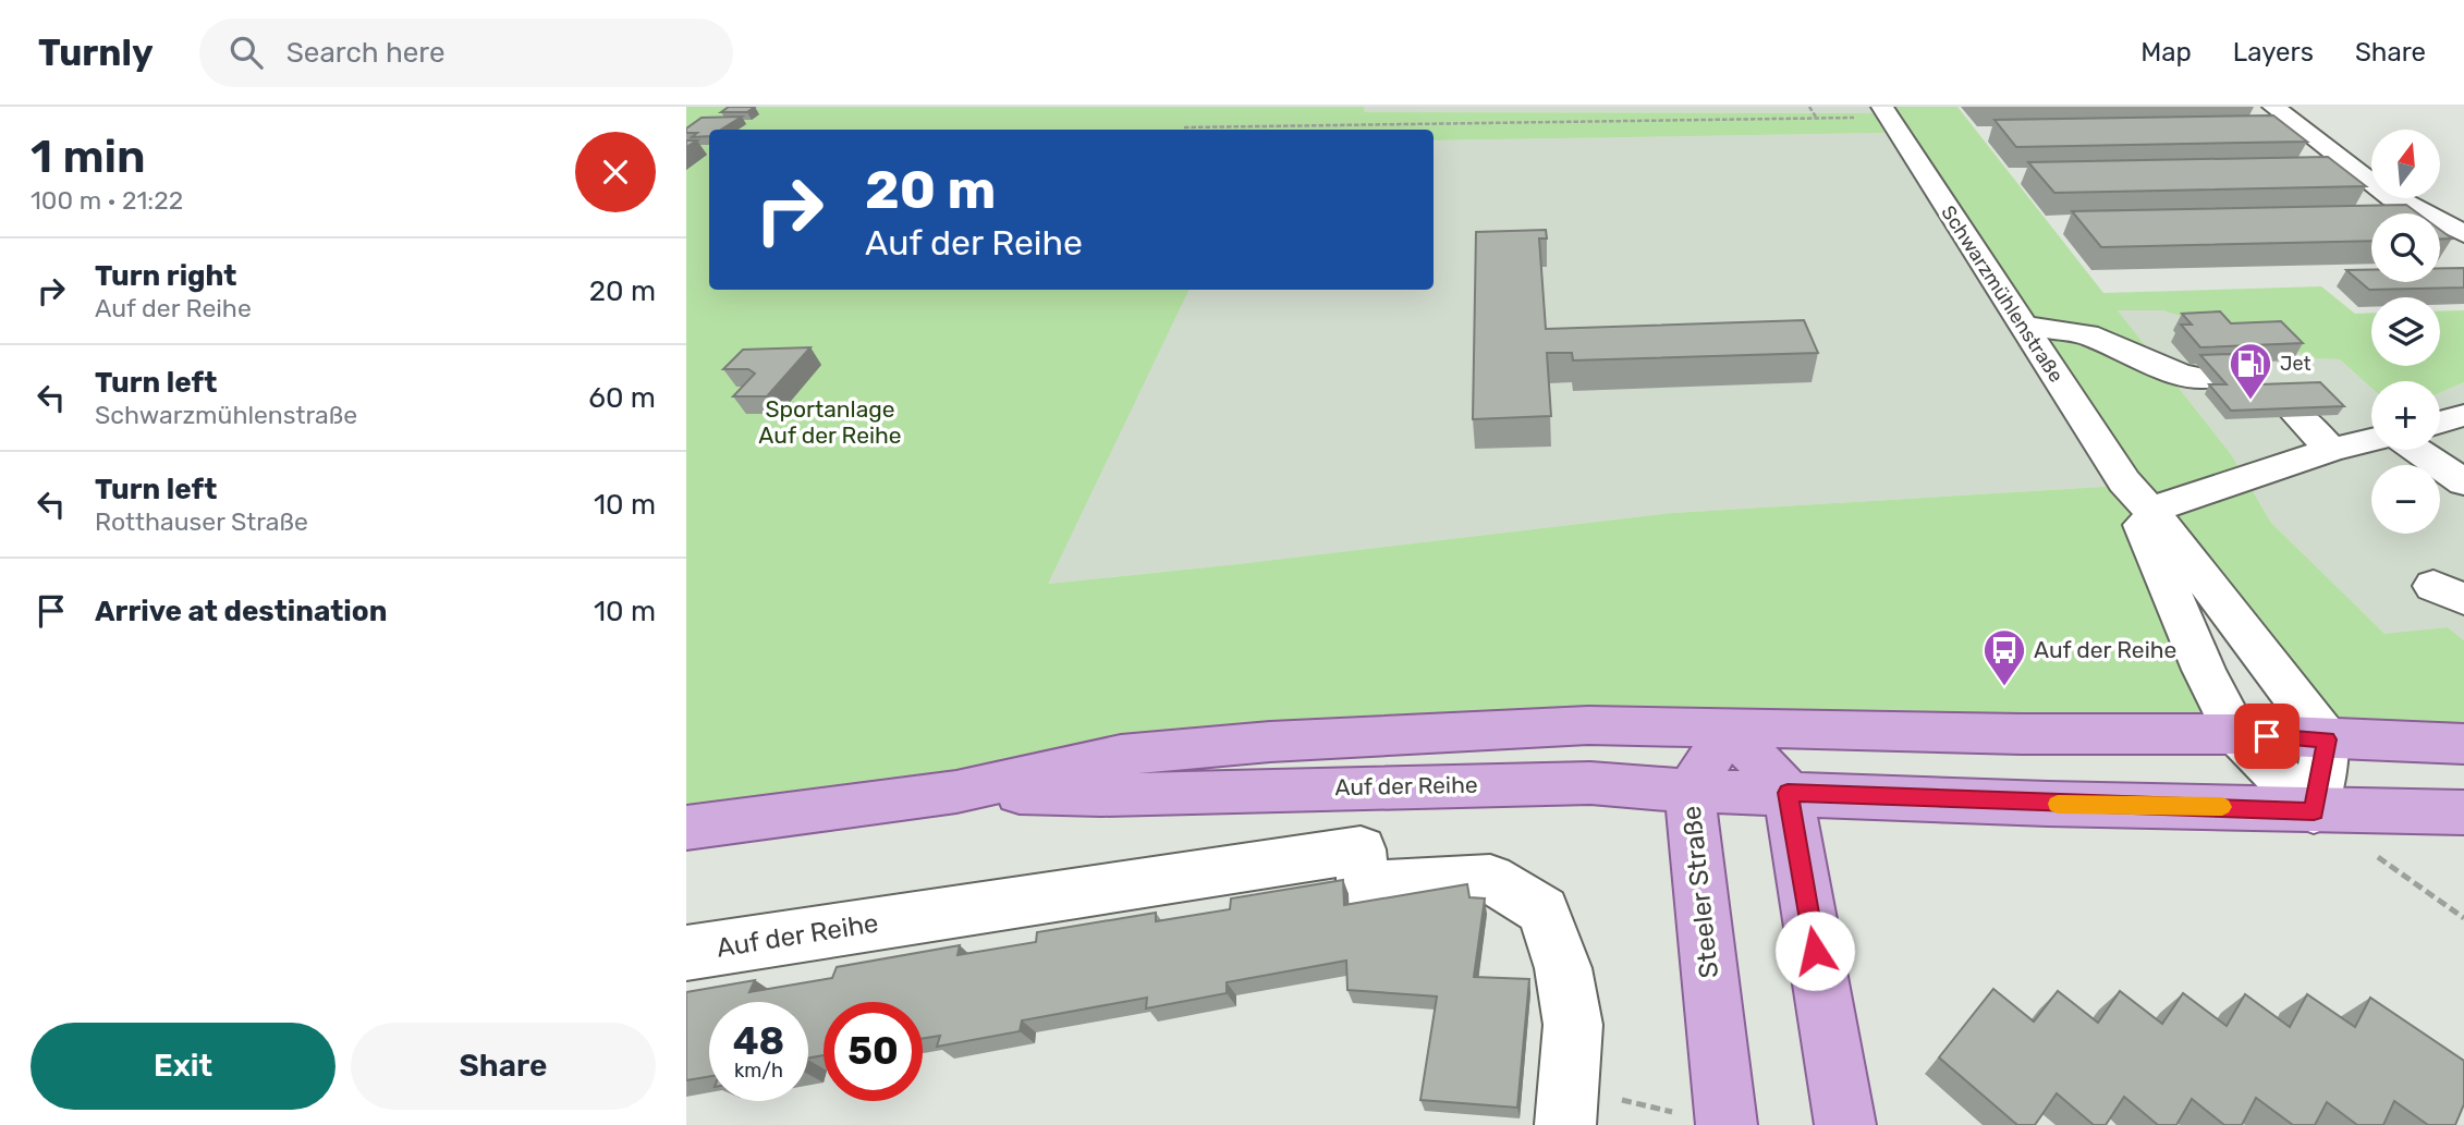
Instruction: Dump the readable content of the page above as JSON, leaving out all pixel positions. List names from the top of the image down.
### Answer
{
  "streets": {
    "main road": ["Auf der Reihe", "Steeler Straße"],
    "street": ["Schwarzmühlenstraße"]
  },
  "crossings": [
    ["Schwarzmühlenstraße", "Auf der Reihe"],
    ["Auf der Reihe", "Steeler Straße"]
  ],
  "parks": ["Sportanlage Auf der Reihe"],
  "places": {
    "fuel station": ["Jet"],
    "bus stop": ["Auf der Reihe"]
  },
  "north": "top",
  "page": {
    "header": "Turnly",
    "search": "Search here",
    "nav": ["Map", "Layers", "Share"],
    "heading": ["1 min", "100 m · 21:22"],
    "map_buttons": ["+", "−"],
    "turn": ["20 m", "Auf der Reihe"],
    "list": [
      {
        "name": "Turn right",
        "note": "Auf der Reihe",
        "value": "20 m"
      },
      {
        "name": "Turn left",
        "note": "Schwarzmühlenstraße",
        "value": "60 m"
      },
      {
        "name": "Turn left",
        "note": "Rotthauser Straße",
        "value": "10 m"
      },
      {
        "name": "Arrive at destination",
        "value": "10 m"
      }
    ],
    "speed": "48 km/h",
    "limit": "50",
    "buttons": ["Exit", "Share"]
  }
}
